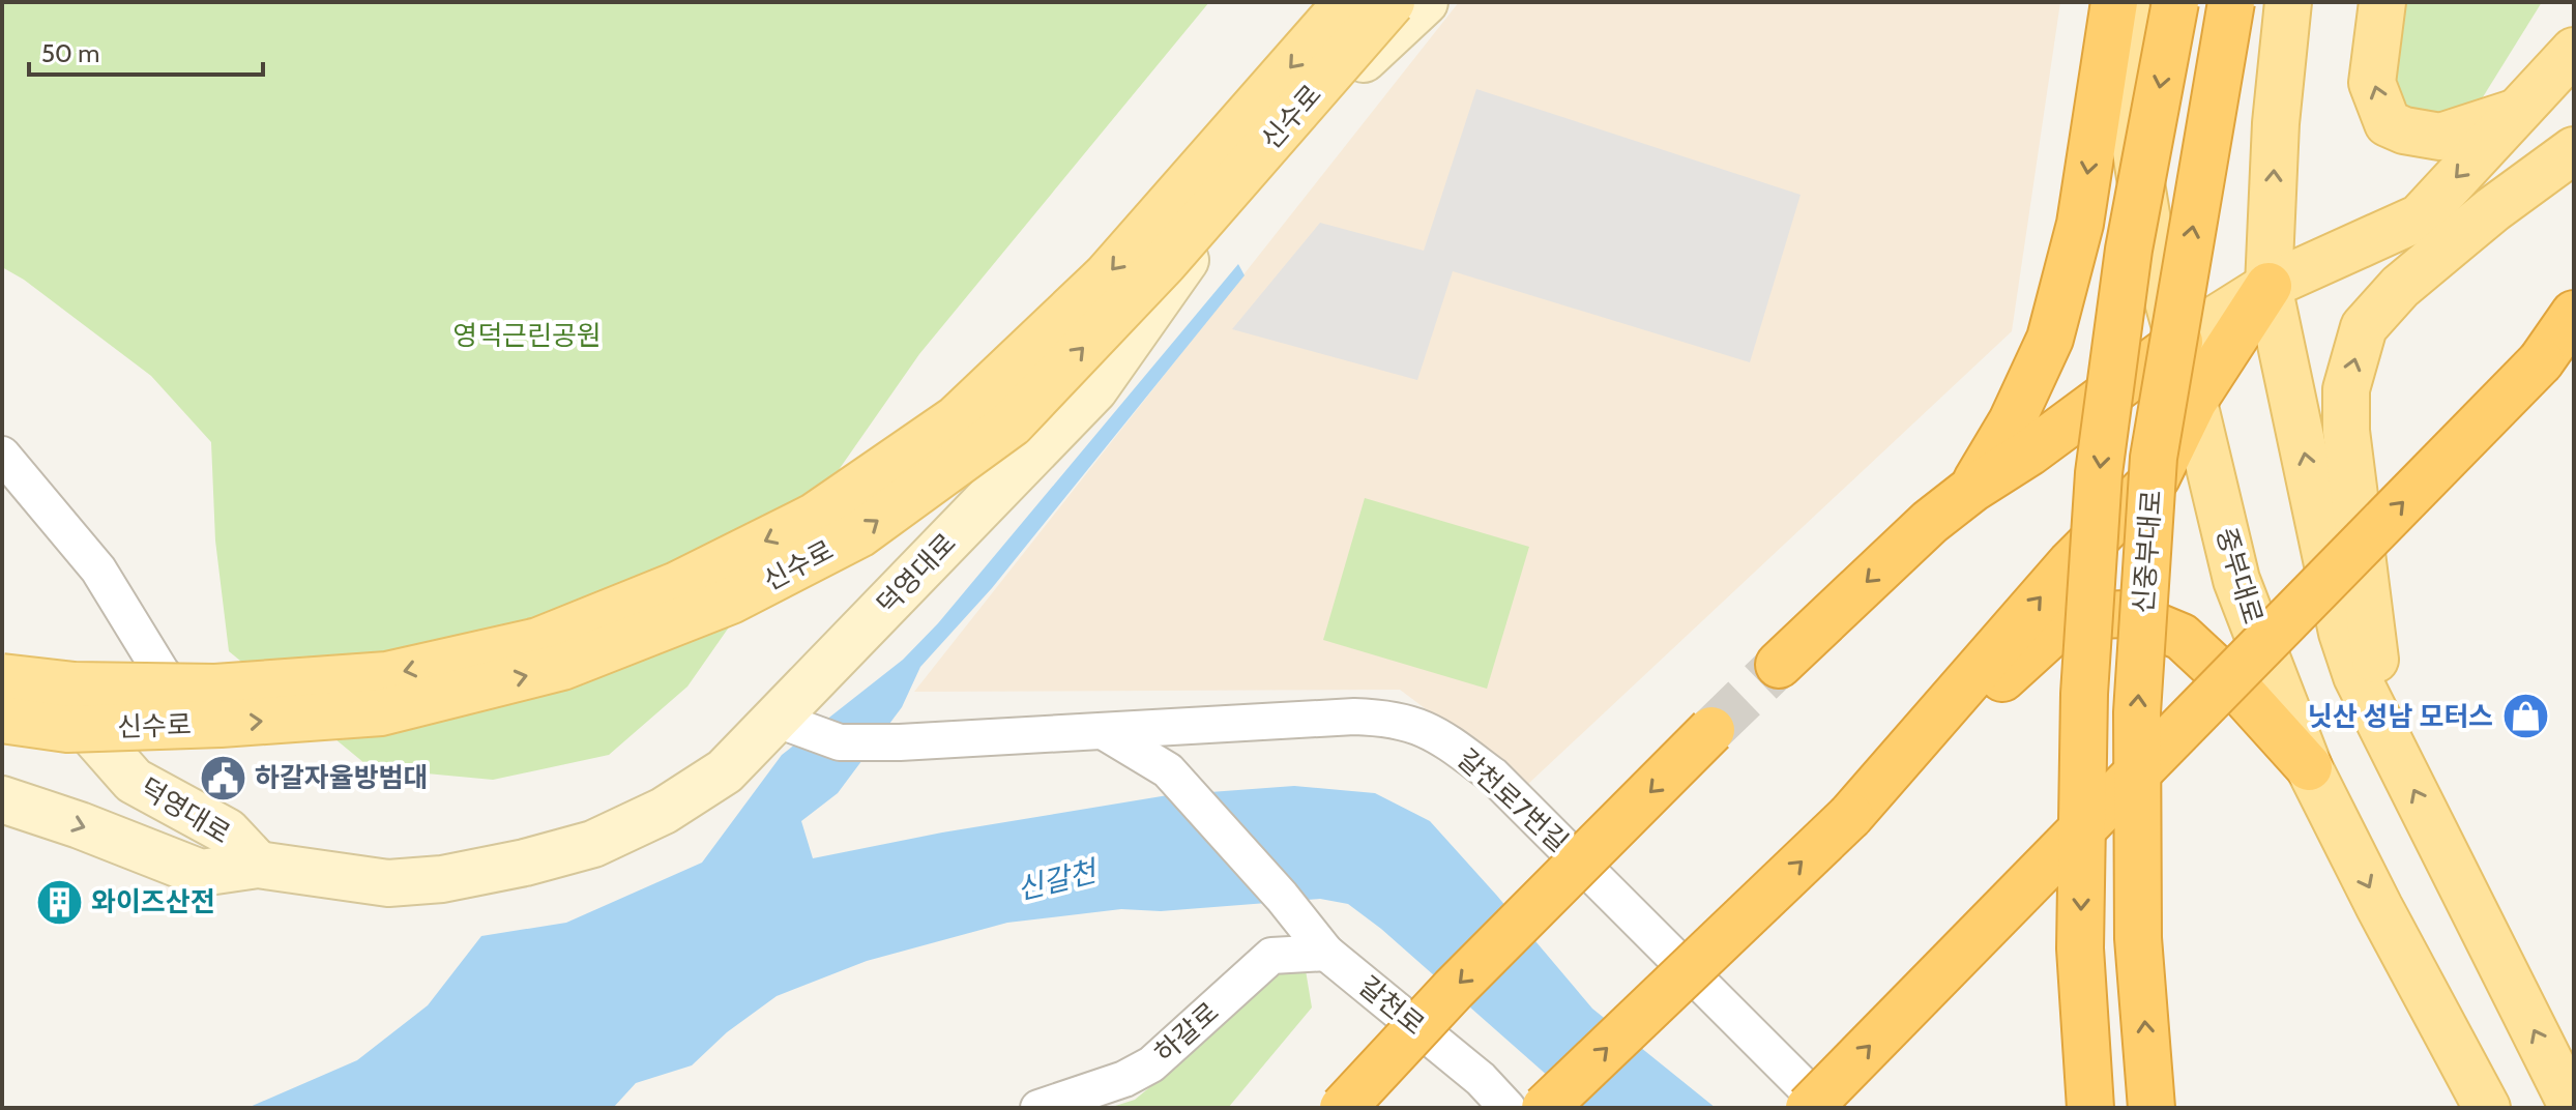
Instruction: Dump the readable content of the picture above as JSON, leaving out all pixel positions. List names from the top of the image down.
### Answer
{
  "streets": {
    "highway": ["신중부대로"],
    "main road": ["신수로", "중부대로"],
    "street": [
      "덕영대로",
      "갈천로7번길",
      "갈천로",
      "하갈로"
    ]
  },
  "crossings": [
    ["갈천로7번길", "갈천로"],
    ["갈천로", "하갈로"]
  ],
  "water": ["신갈천"],
  "parks": ["영덕근린공원"],
  "places": {
    "shop": ["닛산 성남 모터스"],
    "public building": ["하갈자율방범대"],
    "building": ["와이즈산전"]
  },
  "scale_bar": "50 m"
}
